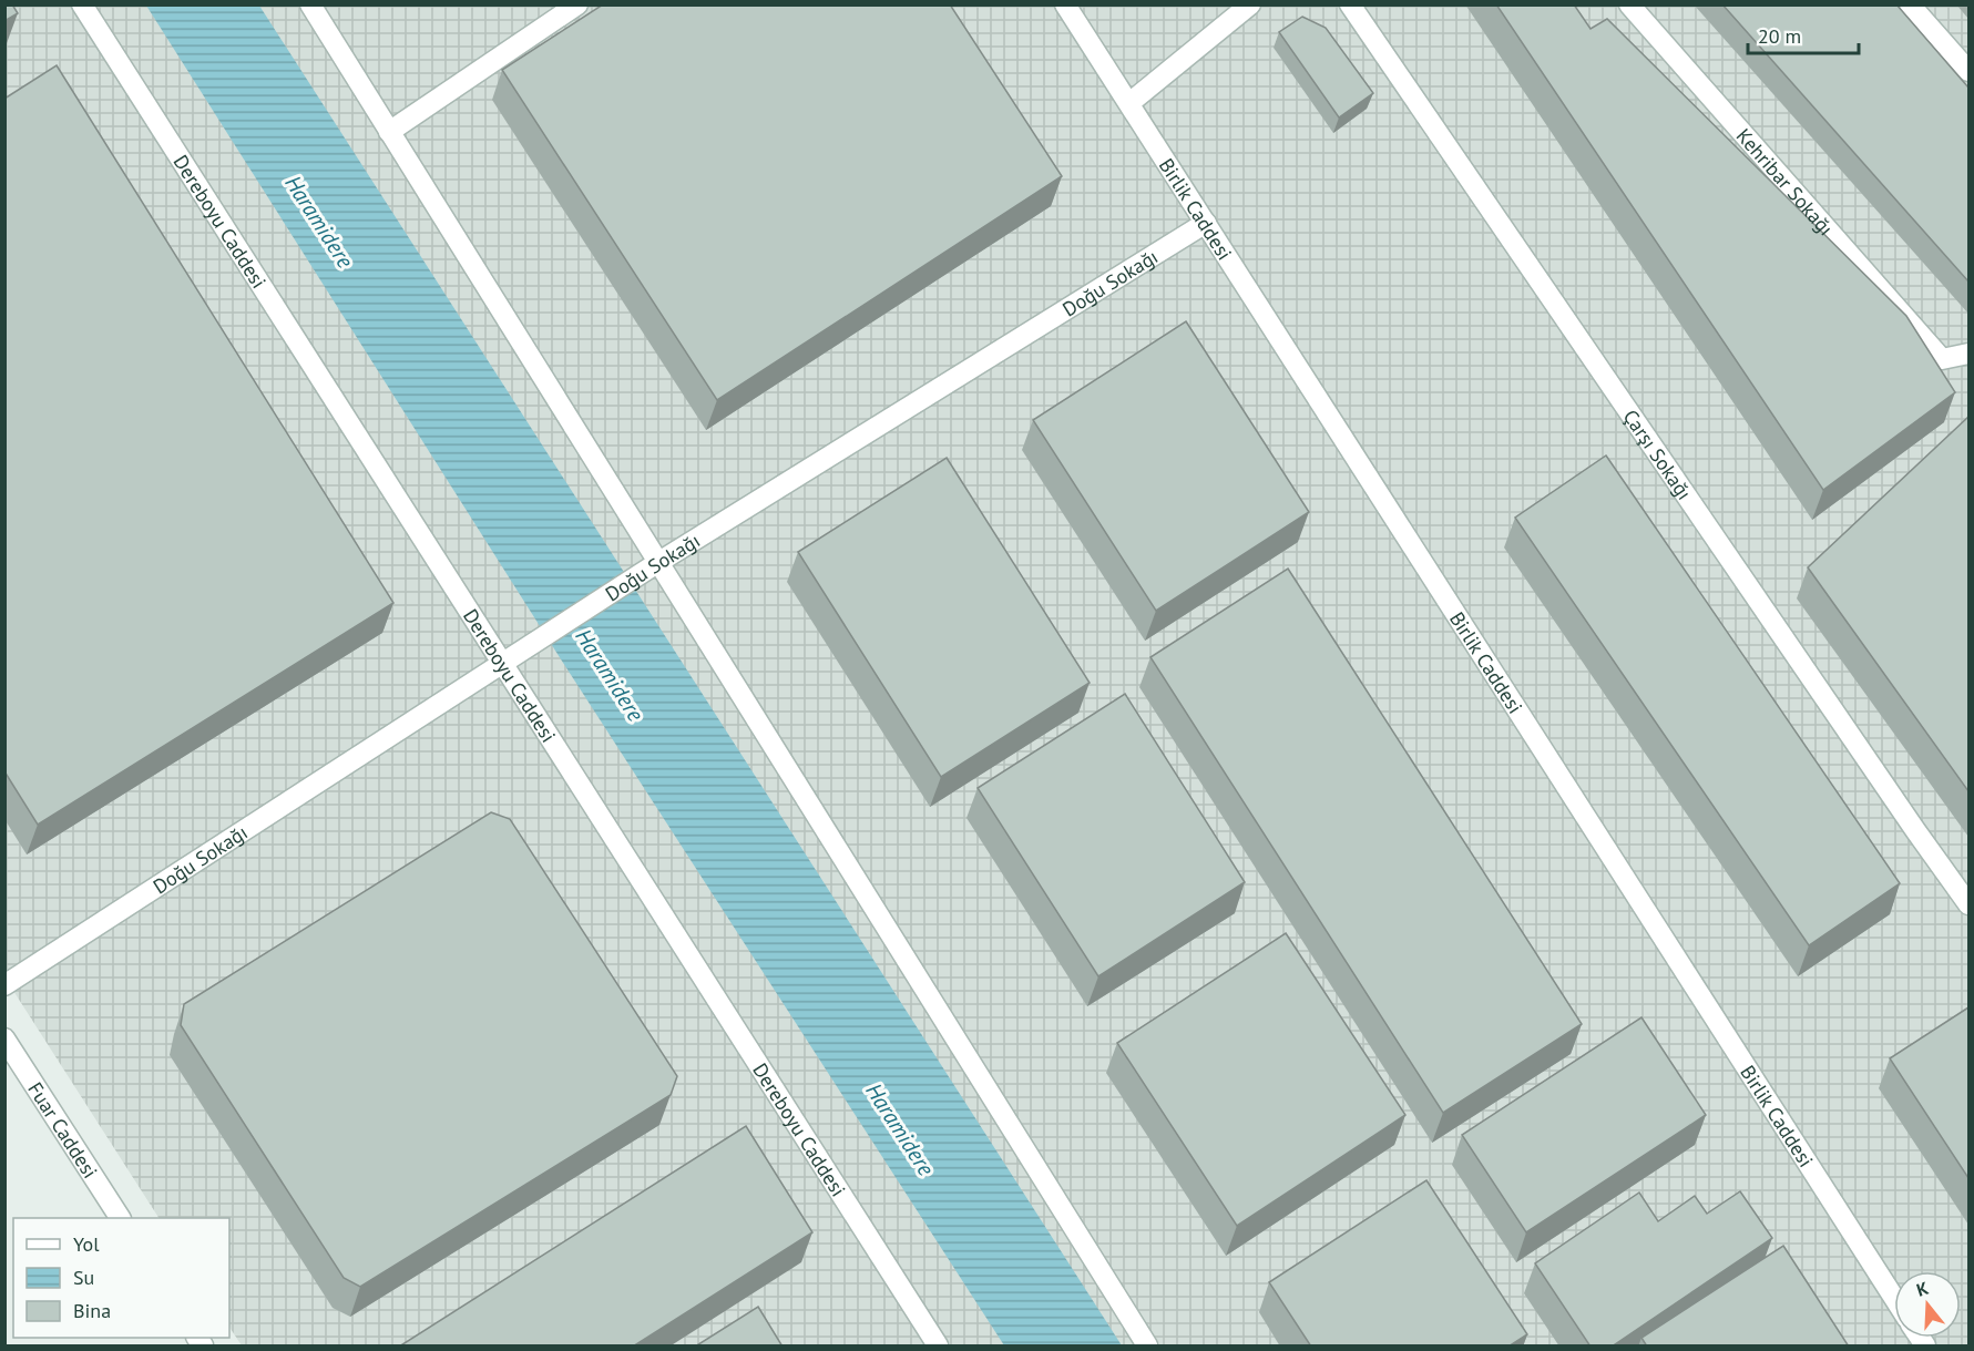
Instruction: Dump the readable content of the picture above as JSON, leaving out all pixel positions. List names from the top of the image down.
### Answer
{
  "streets": {
    "street": [
      "Kehribar Sokağı",
      "Birlik Caddesi",
      "Dereboyu Caddesi",
      "Doğu Sokağı",
      "Çarşı Sokağı",
      "Fuar Caddesi"
    ]
  },
  "crossings": [
    ["Birlik Caddesi", "Doğu Sokağı"],
    ["Dereboyu Caddesi", "Doğu Sokağı"]
  ],
  "water": ["Haramidere"],
  "legend": ["Yol", "Su", "Bina"],
  "scale_bar": "20 m",
  "north": "top"
}
